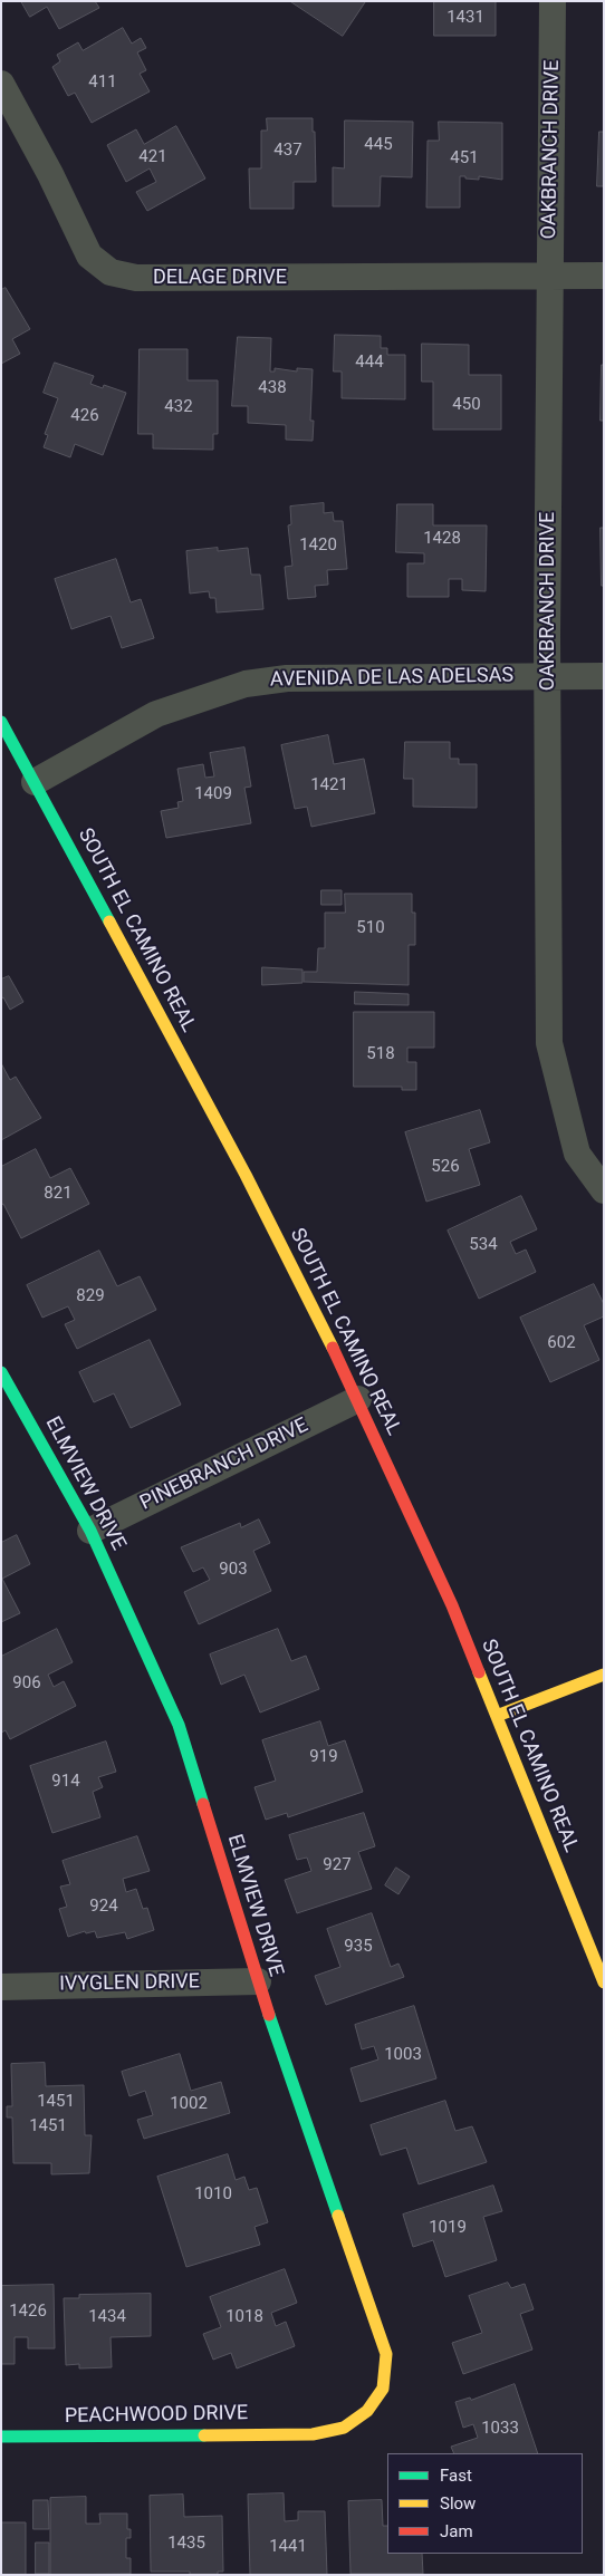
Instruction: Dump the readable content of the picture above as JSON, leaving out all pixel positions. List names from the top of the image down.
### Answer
{
  "streets": {
    "street": [
      "OAKBRANCH DRIVE",
      "DELAGE DRIVE",
      "AVENIDA DE LAS ADELSAS",
      "SOUTH EL CAMINO REAL",
      "PINEBRANCH DRIVE",
      "ELMVIEW DRIVE",
      "IVYGLEN DRIVE",
      "PEACHWOOD DRIVE"
    ]
  },
  "crossings": [
    ["OAKBRANCH DRIVE", "DELAGE DRIVE"],
    ["OAKBRANCH DRIVE", "AVENIDA DE LAS ADELSAS"],
    ["AVENIDA DE LAS ADELSAS", "SOUTH EL CAMINO REAL"],
    ["SOUTH EL CAMINO REAL", "PINEBRANCH DRIVE"],
    ["PINEBRANCH DRIVE", "ELMVIEW DRIVE"],
    ["ELMVIEW DRIVE", "IVYGLEN DRIVE"],
    ["ELMVIEW DRIVE", "PEACHWOOD DRIVE"]
  ],
  "house_numbers": [
    "1431",
    "411",
    "445",
    "437",
    "421",
    "451",
    "444",
    "438",
    "450",
    "432",
    "426",
    "1428",
    "1420",
    "1421",
    "1409",
    "510",
    "518",
    "526",
    "821",
    "534",
    "829",
    "602",
    "903",
    "906",
    "919",
    "914",
    "927",
    "924",
    "935",
    "1003",
    "1451",
    "1002",
    "1451",
    "1010",
    "1019",
    "1426",
    "1434",
    "1018",
    "1033",
    "1435",
    "1441"
  ],
  "legend": ["Fast", "Slow", "Jam"]
}
